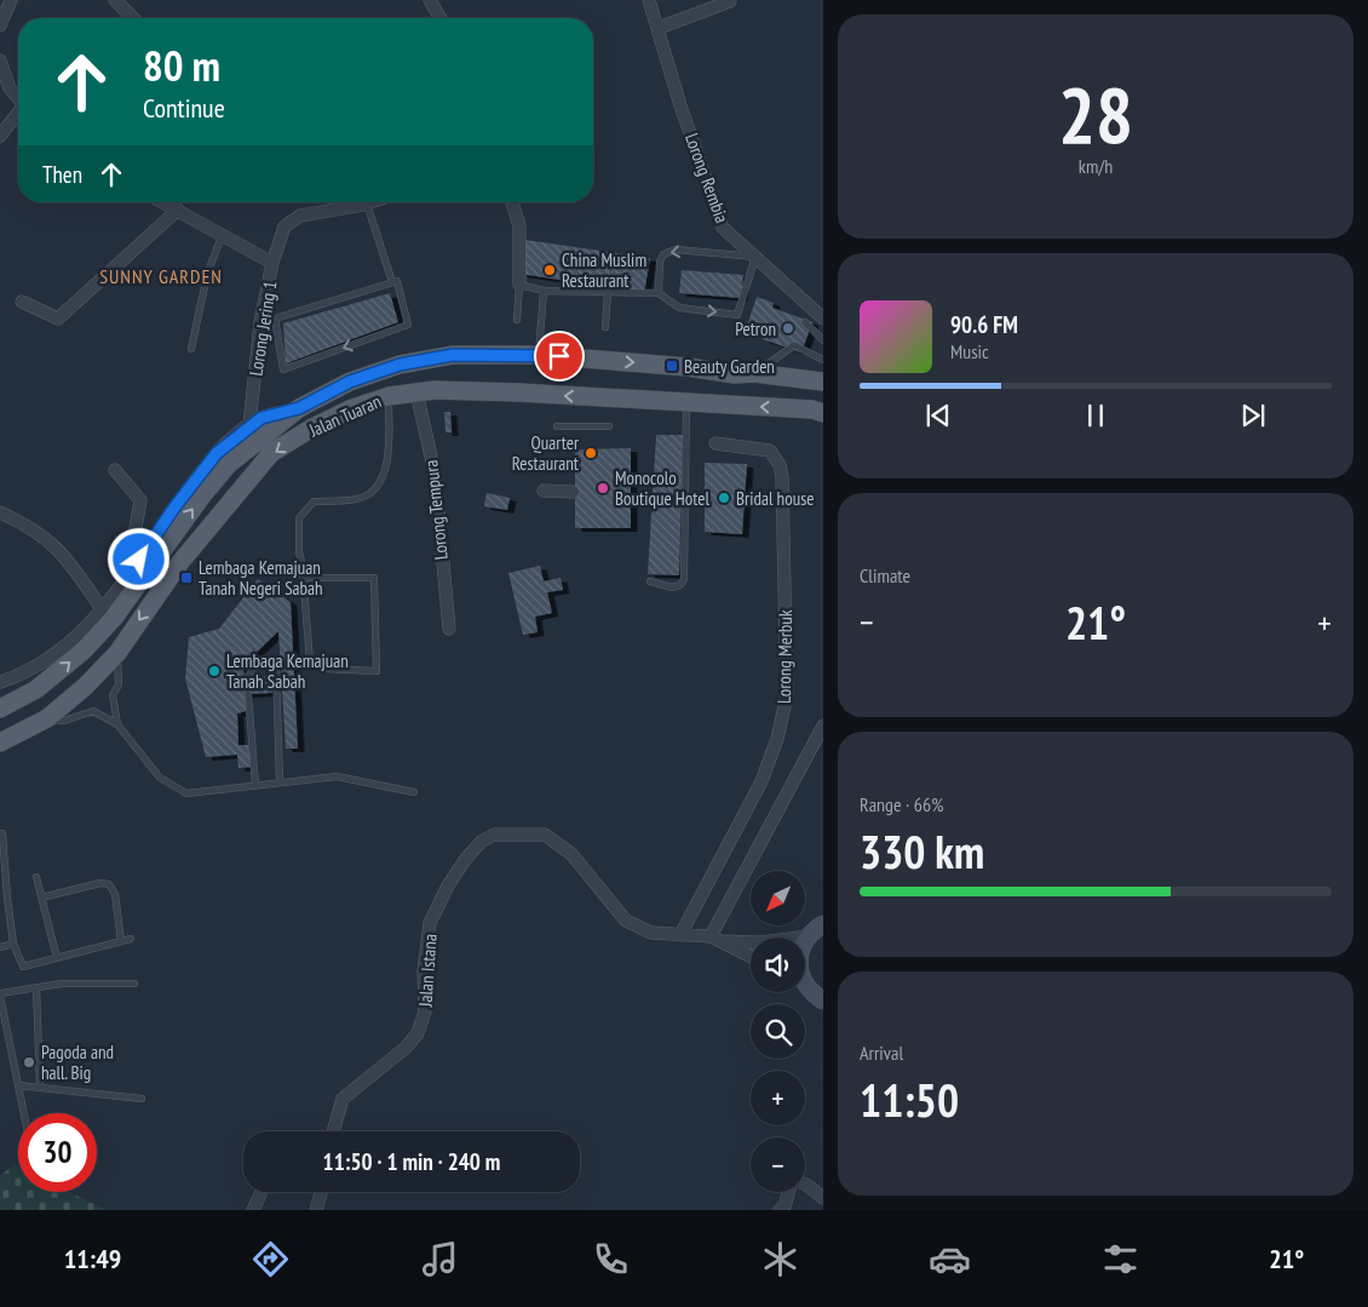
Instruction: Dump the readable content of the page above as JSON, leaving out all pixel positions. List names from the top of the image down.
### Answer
{
  "streets": {
    "main road": ["Jalan Tuaran"],
    "street": [
      "Lorong Rembia",
      "Lorong Jering 1",
      "Lorong Tempura",
      "Lorong Merbuk",
      "Jalan Istana"
    ]
  },
  "crossings": [
    ["Jalan Tuaran", "Lorong Tempura"],
    ["Lorong Merbuk", "Jalan Istana"]
  ],
  "districts": ["SUNNY GARDEN"],
  "places": {
    "other": [
      "China Muslim Restaurant",
      "Petron",
      "Quarter Restaurant",
      "Monocolo Boutique Hotel",
      "Bridal house",
      "Lembaga Kemajuan Tanah Sabah",
      "Pagoda and hall. Big"
    ],
    "transit": ["Beauty Garden", "Lembaga Kemajuan Tanah Negeri Sabah"]
  },
  "north": "bottom left",
  "page": {
    "tile": [
      ["28", "km/h"],
      "Climate",
      ["Range · 66%", "330 km"],
      ["Arrival", "11:50"]
    ],
    "turn": ["80 m", "Continue"],
    "then": "Then",
    "song": ["90.6 FM", "Music"],
    "heat": ["−", "21°", "+"],
    "map_buttons": ["+", "−"],
    "limit": "30",
    "trip": "11:50 · 1 min · 240 m",
    "tabs": ["11:49", "21°"]
  }
}
